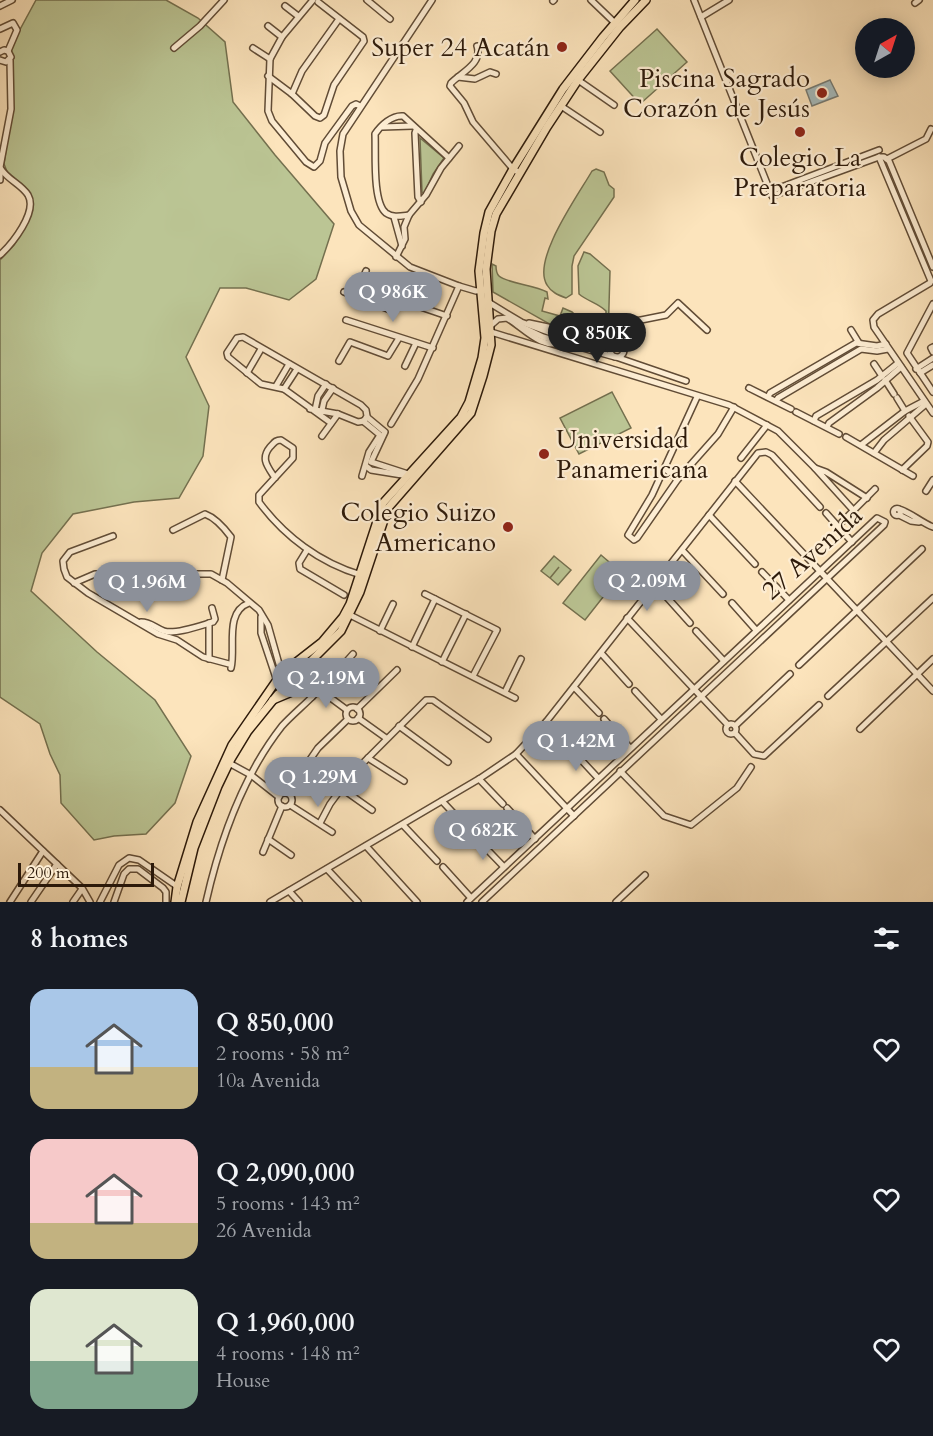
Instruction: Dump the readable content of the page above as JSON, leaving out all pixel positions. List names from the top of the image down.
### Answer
{
  "streets": {
    "street": ["27 Avenida"]
  },
  "places": [
    "Super 24 Acatán",
    "Piscina Sagrado Corazón de Jesús",
    "Colegio La Preparatoria",
    "Universidad Panamericana",
    "Colegio Suizo Americano"
  ],
  "scale_bar": "200 m",
  "north": "top right",
  "page": {
    "price": [
      "Q 986K",
      "Q 850K",
      "Q 2.09M",
      "Q 1.96M",
      "Q 2.19M",
      "Q 1.42M",
      "Q 1.29M",
      "Q 682K"
    ],
    "scale": "200 m",
    "heading": "8 homes",
    "list": [
      {
        "name": "Q 850,000",
        "note": "2 rooms · 58 m² · 10a Avenida"
      },
      {
        "name": "Q 2,090,000",
        "note": "5 rooms · 143 m² · 26 Avenida"
      },
      {
        "name": "Q 1,960,000",
        "note": "4 rooms · 148 m² · House"
      }
    ]
  }
}
